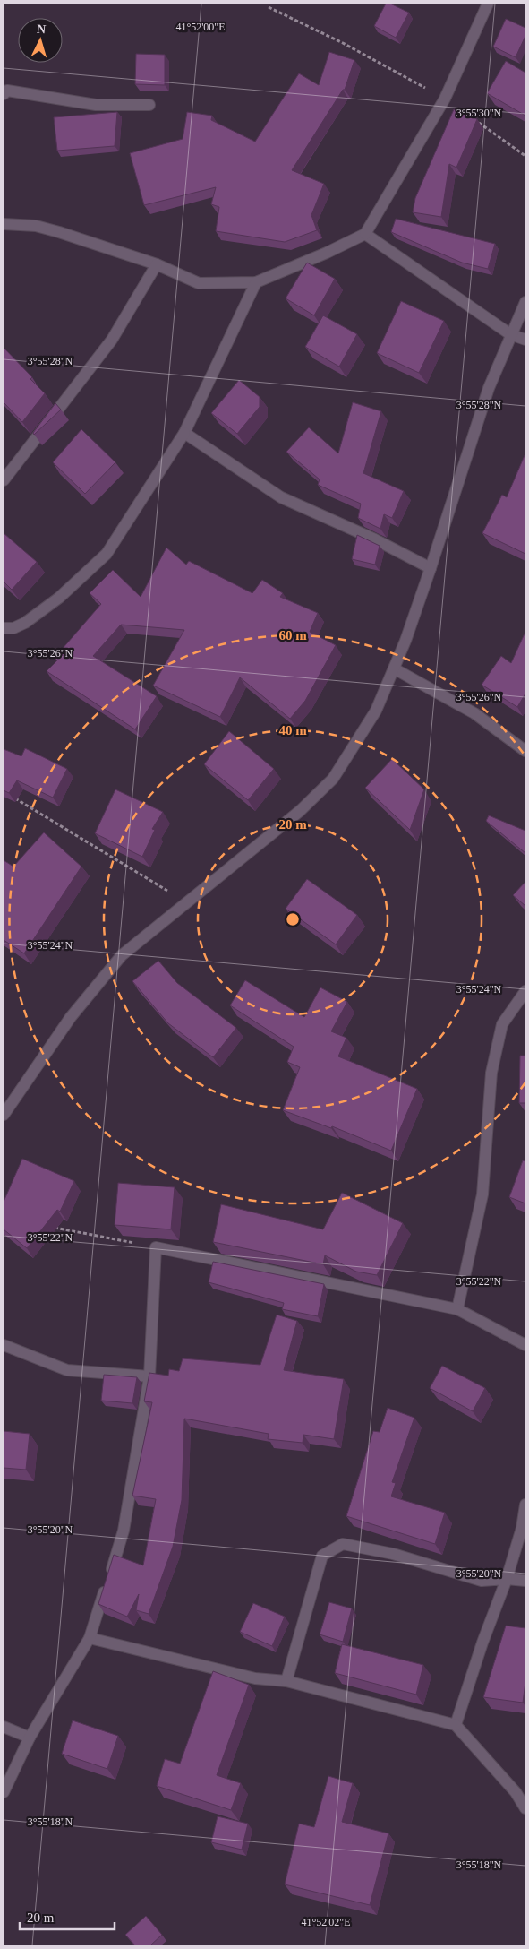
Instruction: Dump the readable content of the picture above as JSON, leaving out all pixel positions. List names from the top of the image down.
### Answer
{
  "scale_bar": "20 m",
  "north": "top",
  "coordinates": [
    "41°52'00\"E",
    "3°55'30\"N",
    "3°55'28\"N",
    "3°55'26\"N",
    "3°55'24\"N",
    "3°55'22\"N",
    "3°55'20\"N",
    "3°55'18\"N",
    "41°52'02\"E"
  ],
  "rings": ["60 m", "40 m", "20 m"]
}
